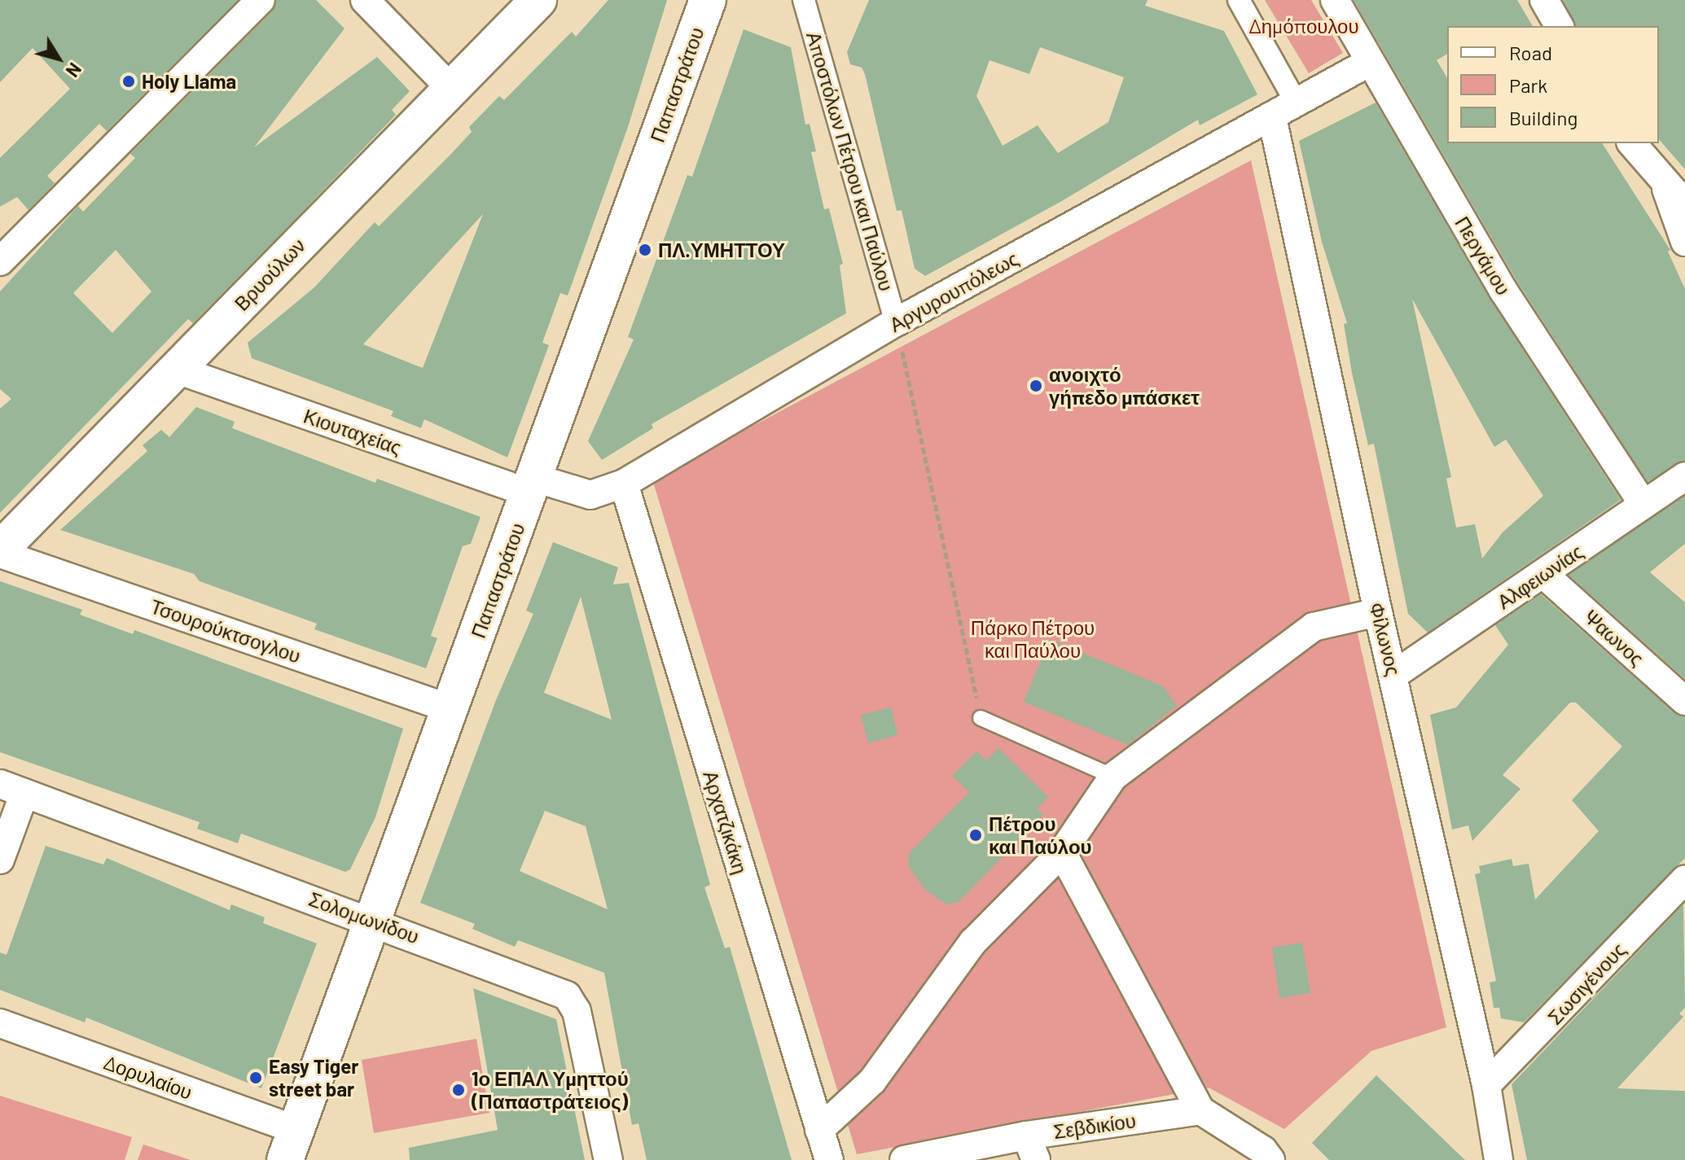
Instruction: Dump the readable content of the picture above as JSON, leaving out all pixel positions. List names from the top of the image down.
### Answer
{
  "streets": {
    "street": [
      "Παπαστράτου",
      "Αποστόλων Πέτρου και Παύλου",
      "Περγάμου",
      "Βρυούλων",
      "Αργυρουπόλεως",
      "Κιουταχείας",
      "Αλφειωνίας",
      "Τσουρούκτσογλου",
      "Ψαωνος",
      "Φίλωνος",
      "Αρχατζικάκη",
      "Σολομωνίδου",
      "Σωσιγένους",
      "Δορυλαίου",
      "Σεβδικίου"
    ]
  },
  "crossings": [
    ["Παπαστράτου", "Αργυρουπόλεως"],
    ["Παπαστράτου", "Κιουταχείας"],
    ["Παπαστράτου", "Τσουρούκτσογλου"],
    ["Παπαστράτου", "Σολομωνίδου"],
    ["Παπαστράτου", "Δορυλαίου"],
    ["Αποστόλων Πέτρου και Παύλου", "Αργυρουπόλεως"],
    ["Περγάμου", "Αργυρουπόλεως"],
    ["Περγάμου", "Αλφειωνίας"],
    ["Βρυούλων", "Κιουταχείας"],
    ["Βρυούλων", "Τσουρούκτσογλου"],
    ["Αργυρουπόλεως", "Κιουταχείας"],
    ["Αργυρουπόλεως", "Φίλωνος"],
    ["Αργυρουπόλεως", "Αρχατζικάκη"],
    ["Αλφειωνίας", "Ψαωνος"],
    ["Αλφειωνίας", "Φίλωνος"],
    ["Φίλωνος", "Σωσιγένους"]
  ],
  "parks": ["Δημόπουλου", "Πάρκο Πέτρου και Παύλου"],
  "places": [
    "Holy Llama",
    "ΠΛ.ΥΜΗΤΤΟΥ",
    "ανοιχτό γήπεδο μπάσκετ",
    "Πέτρου και Παύλου",
    "Easy Tiger street bar",
    "1ο ΕΠΑΛ Υμηττού (Παπαστράτειος)"
  ],
  "legend": ["Road", "Park", "Building"],
  "north": "bottom right"
}
